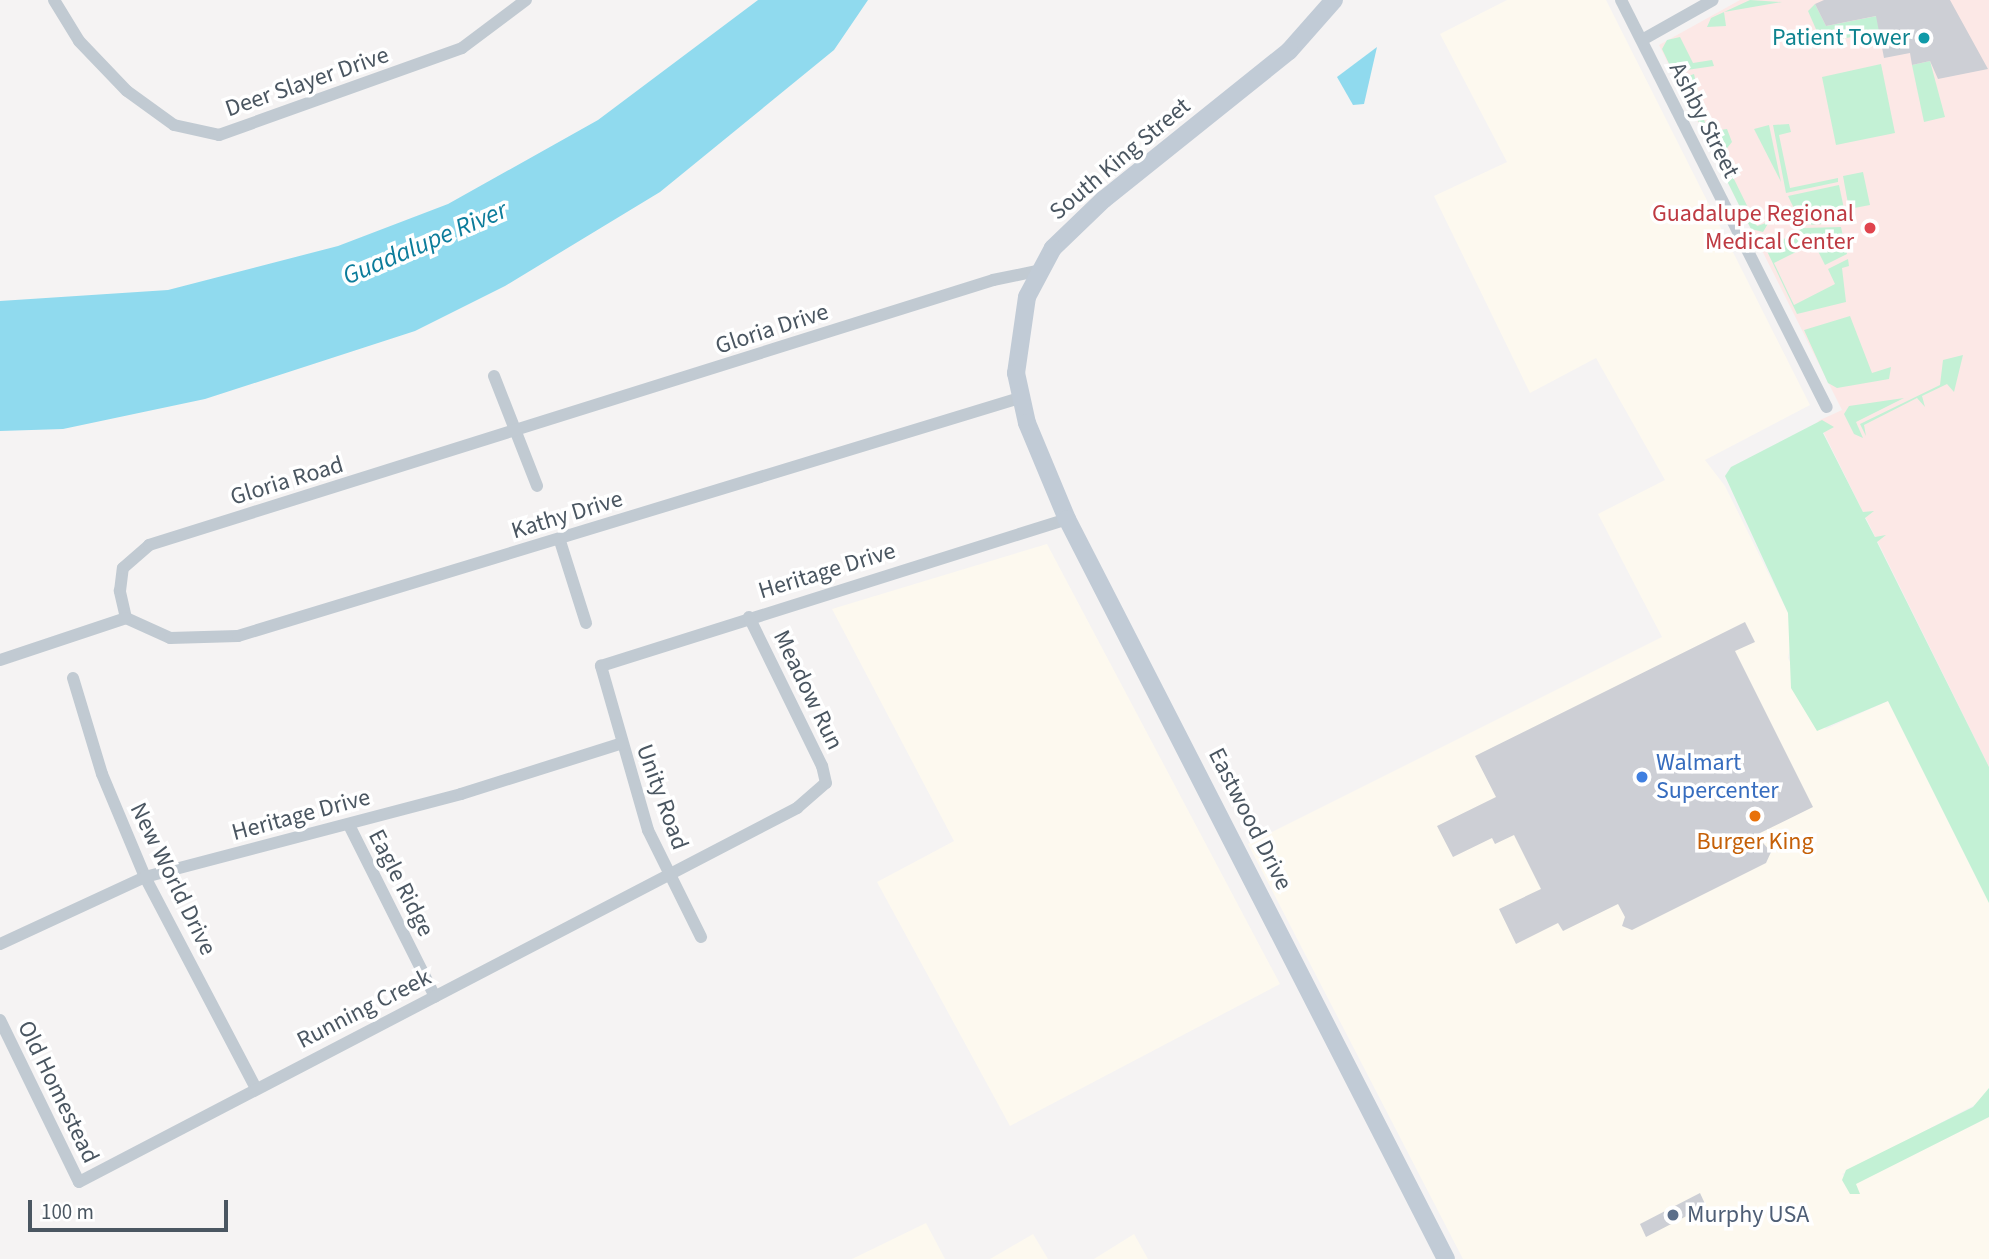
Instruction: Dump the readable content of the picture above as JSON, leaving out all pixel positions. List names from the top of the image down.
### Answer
{
  "streets": {
    "main road": ["South King Street", "Eastwood Drive"],
    "street": [
      "Deer Slayer Drive",
      "Ashby Street",
      "Gloria Drive",
      "Gloria Road",
      "Kathy Drive",
      "Heritage Drive",
      "Meadow Run",
      "Unity Road",
      "New World Drive",
      "Eagle Ridge",
      "Running Creek",
      "Old Homestead"
    ]
  },
  "crossings": [
    ["South King Street", "Gloria Drive"],
    ["South King Street", "Kathy Drive"],
    ["South King Street", "Eastwood Drive"],
    ["Gloria Drive", "Gloria Road"],
    ["Gloria Road", "Kathy Drive"],
    ["Kathy Drive", "Eastwood Drive"],
    ["Heritage Drive", "Meadow Run"],
    ["Heritage Drive", "Unity Road"],
    ["Heritage Drive", "Eastwood Drive"],
    ["Heritage Drive", "New World Drive"],
    ["Heritage Drive", "Eagle Ridge"],
    ["Meadow Run", "Running Creek"],
    ["Unity Road", "Running Creek"],
    ["New World Drive", "Running Creek"],
    ["Eagle Ridge", "Running Creek"],
    ["Running Creek", "Old Homestead"]
  ],
  "water": ["Guadalupe River"],
  "places": [
    "Patient Tower",
    "Guadalupe Regional Medical Center",
    "Walmart Supercenter",
    "Burger King",
    "Murphy USA"
  ],
  "scale_bar": "100 m"
}
